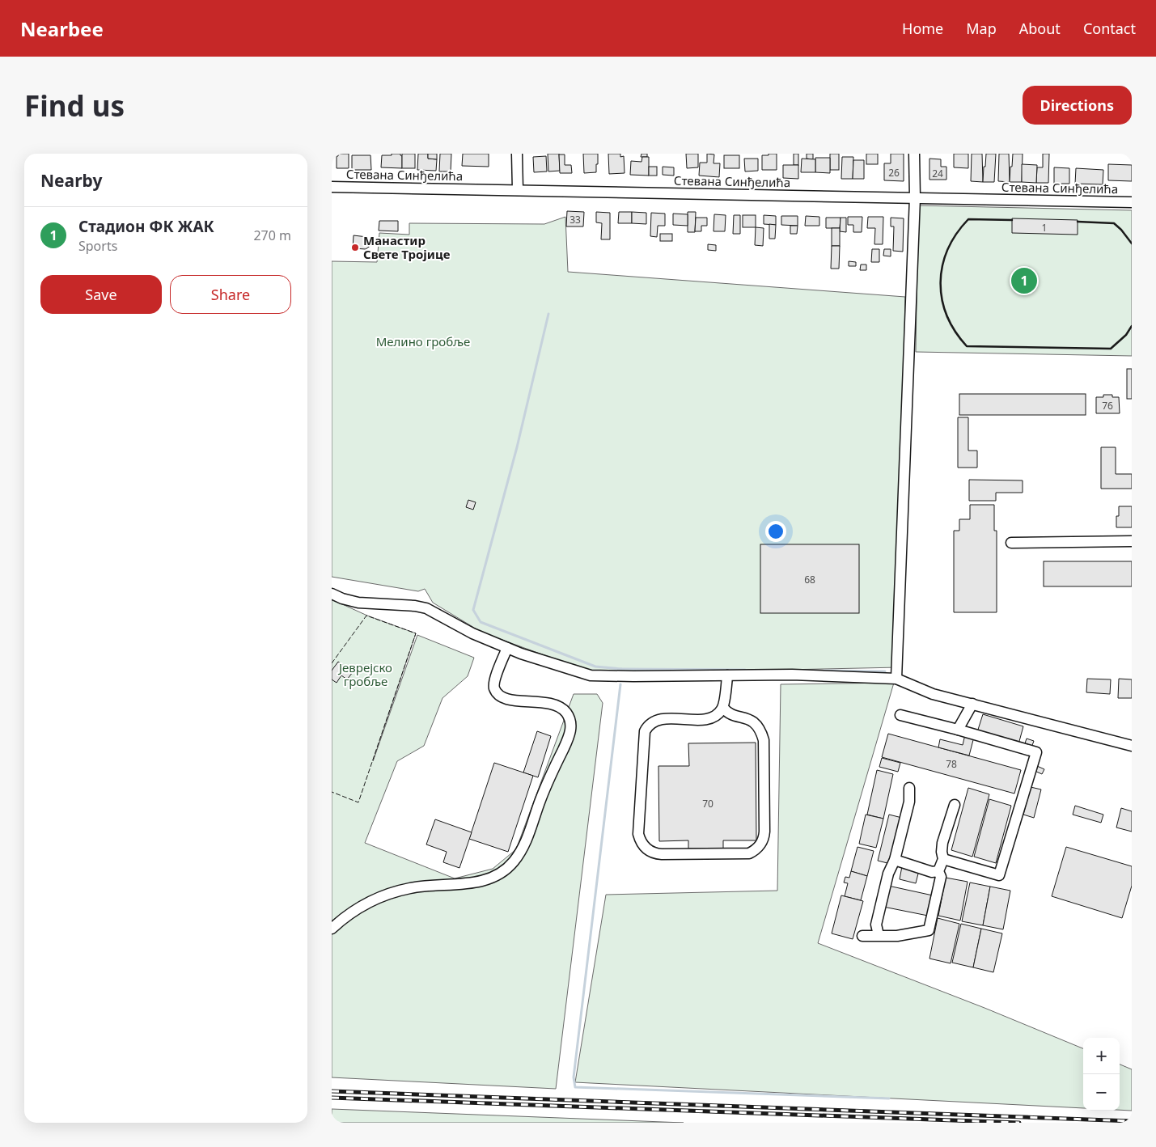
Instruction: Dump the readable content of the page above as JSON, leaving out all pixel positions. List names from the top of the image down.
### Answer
{
  "streets": {
    "street": ["Стевана Синђелића"]
  },
  "parks": ["Мелино гробље", "Јеврејско гробље"],
  "places": ["Манастир Свете Тројице"],
  "house_numbers": [
    "26",
    "24",
    "33",
    "1",
    "76",
    "68",
    "78",
    "70"
  ],
  "page": {
    "header": "Nearbee",
    "nav": [
      "Home",
      "Map",
      "About",
      "Contact"
    ],
    "buttons": [
      "Directions",
      ["Save", "Share"]
    ],
    "title": "Find us",
    "heading": "Nearby",
    "list": [
      {
        "mark": "1",
        "name": "Стадион ФК ЖАК",
        "note": "Sports",
        "value": "270 m"
      }
    ],
    "pins": "1",
    "map_buttons": ["+", "−"]
  }
}
